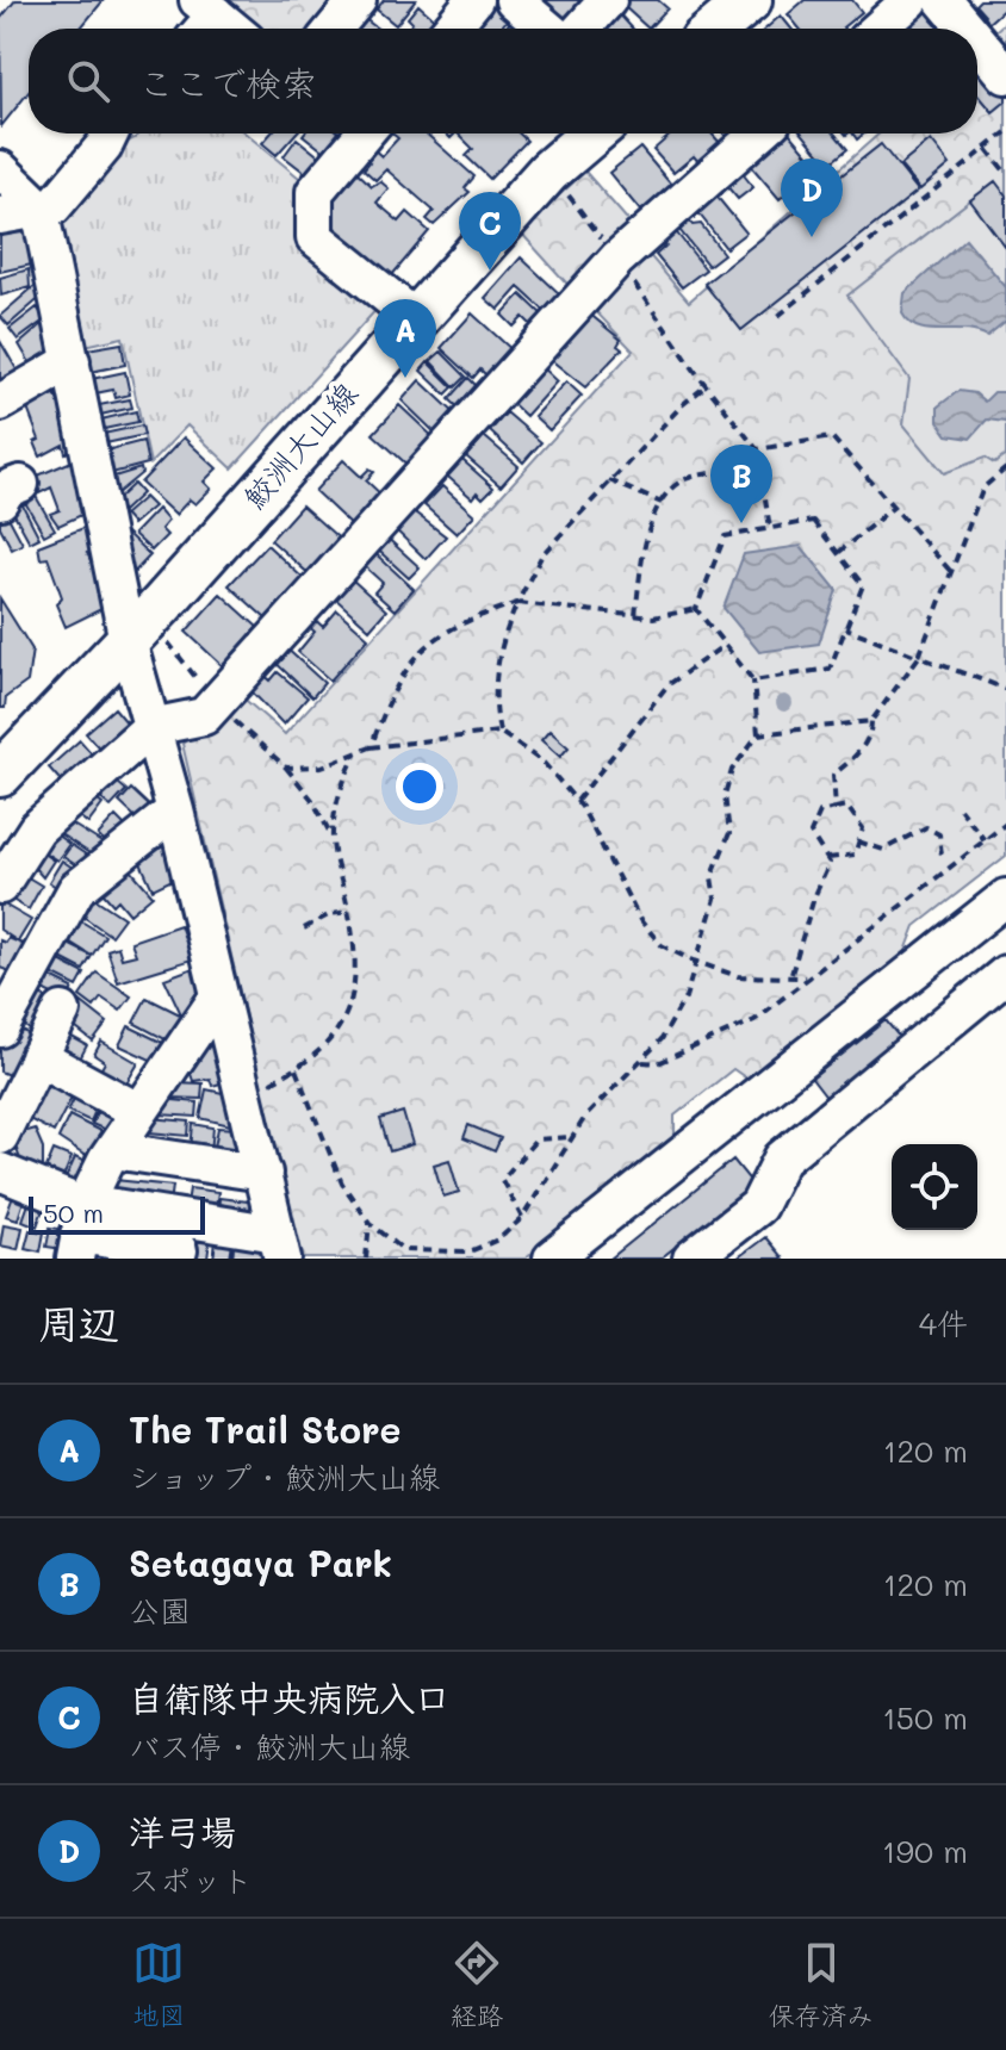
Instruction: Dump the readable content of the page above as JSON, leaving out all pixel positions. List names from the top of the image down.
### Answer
{
  "streets": {
    "main road": ["鮫洲大山線"]
  },
  "scale_bar": "50 m",
  "page": {
    "search": "ここで検索",
    "pins": [
      "D",
      "C",
      "A",
      "B"
    ],
    "scale": "50 m",
    "heading": ["周辺", "4件"],
    "list": [
      {
        "mark": "A",
        "name": "The Trail Store",
        "note": "ショップ · 鮫洲大山線",
        "value": "120 m"
      },
      {
        "mark": "B",
        "name": "Setagaya Park",
        "note": "公園",
        "value": "120 m"
      },
      {
        "mark": "C",
        "name": "自衛隊中央病院入口",
        "note": "バス停 · 鮫洲大山線",
        "value": "150 m"
      },
      {
        "mark": "D",
        "name": "洋弓場",
        "note": "スポット",
        "value": "190 m"
      }
    ],
    "nav": ["地図", "経路", "保存済み"]
  }
}
